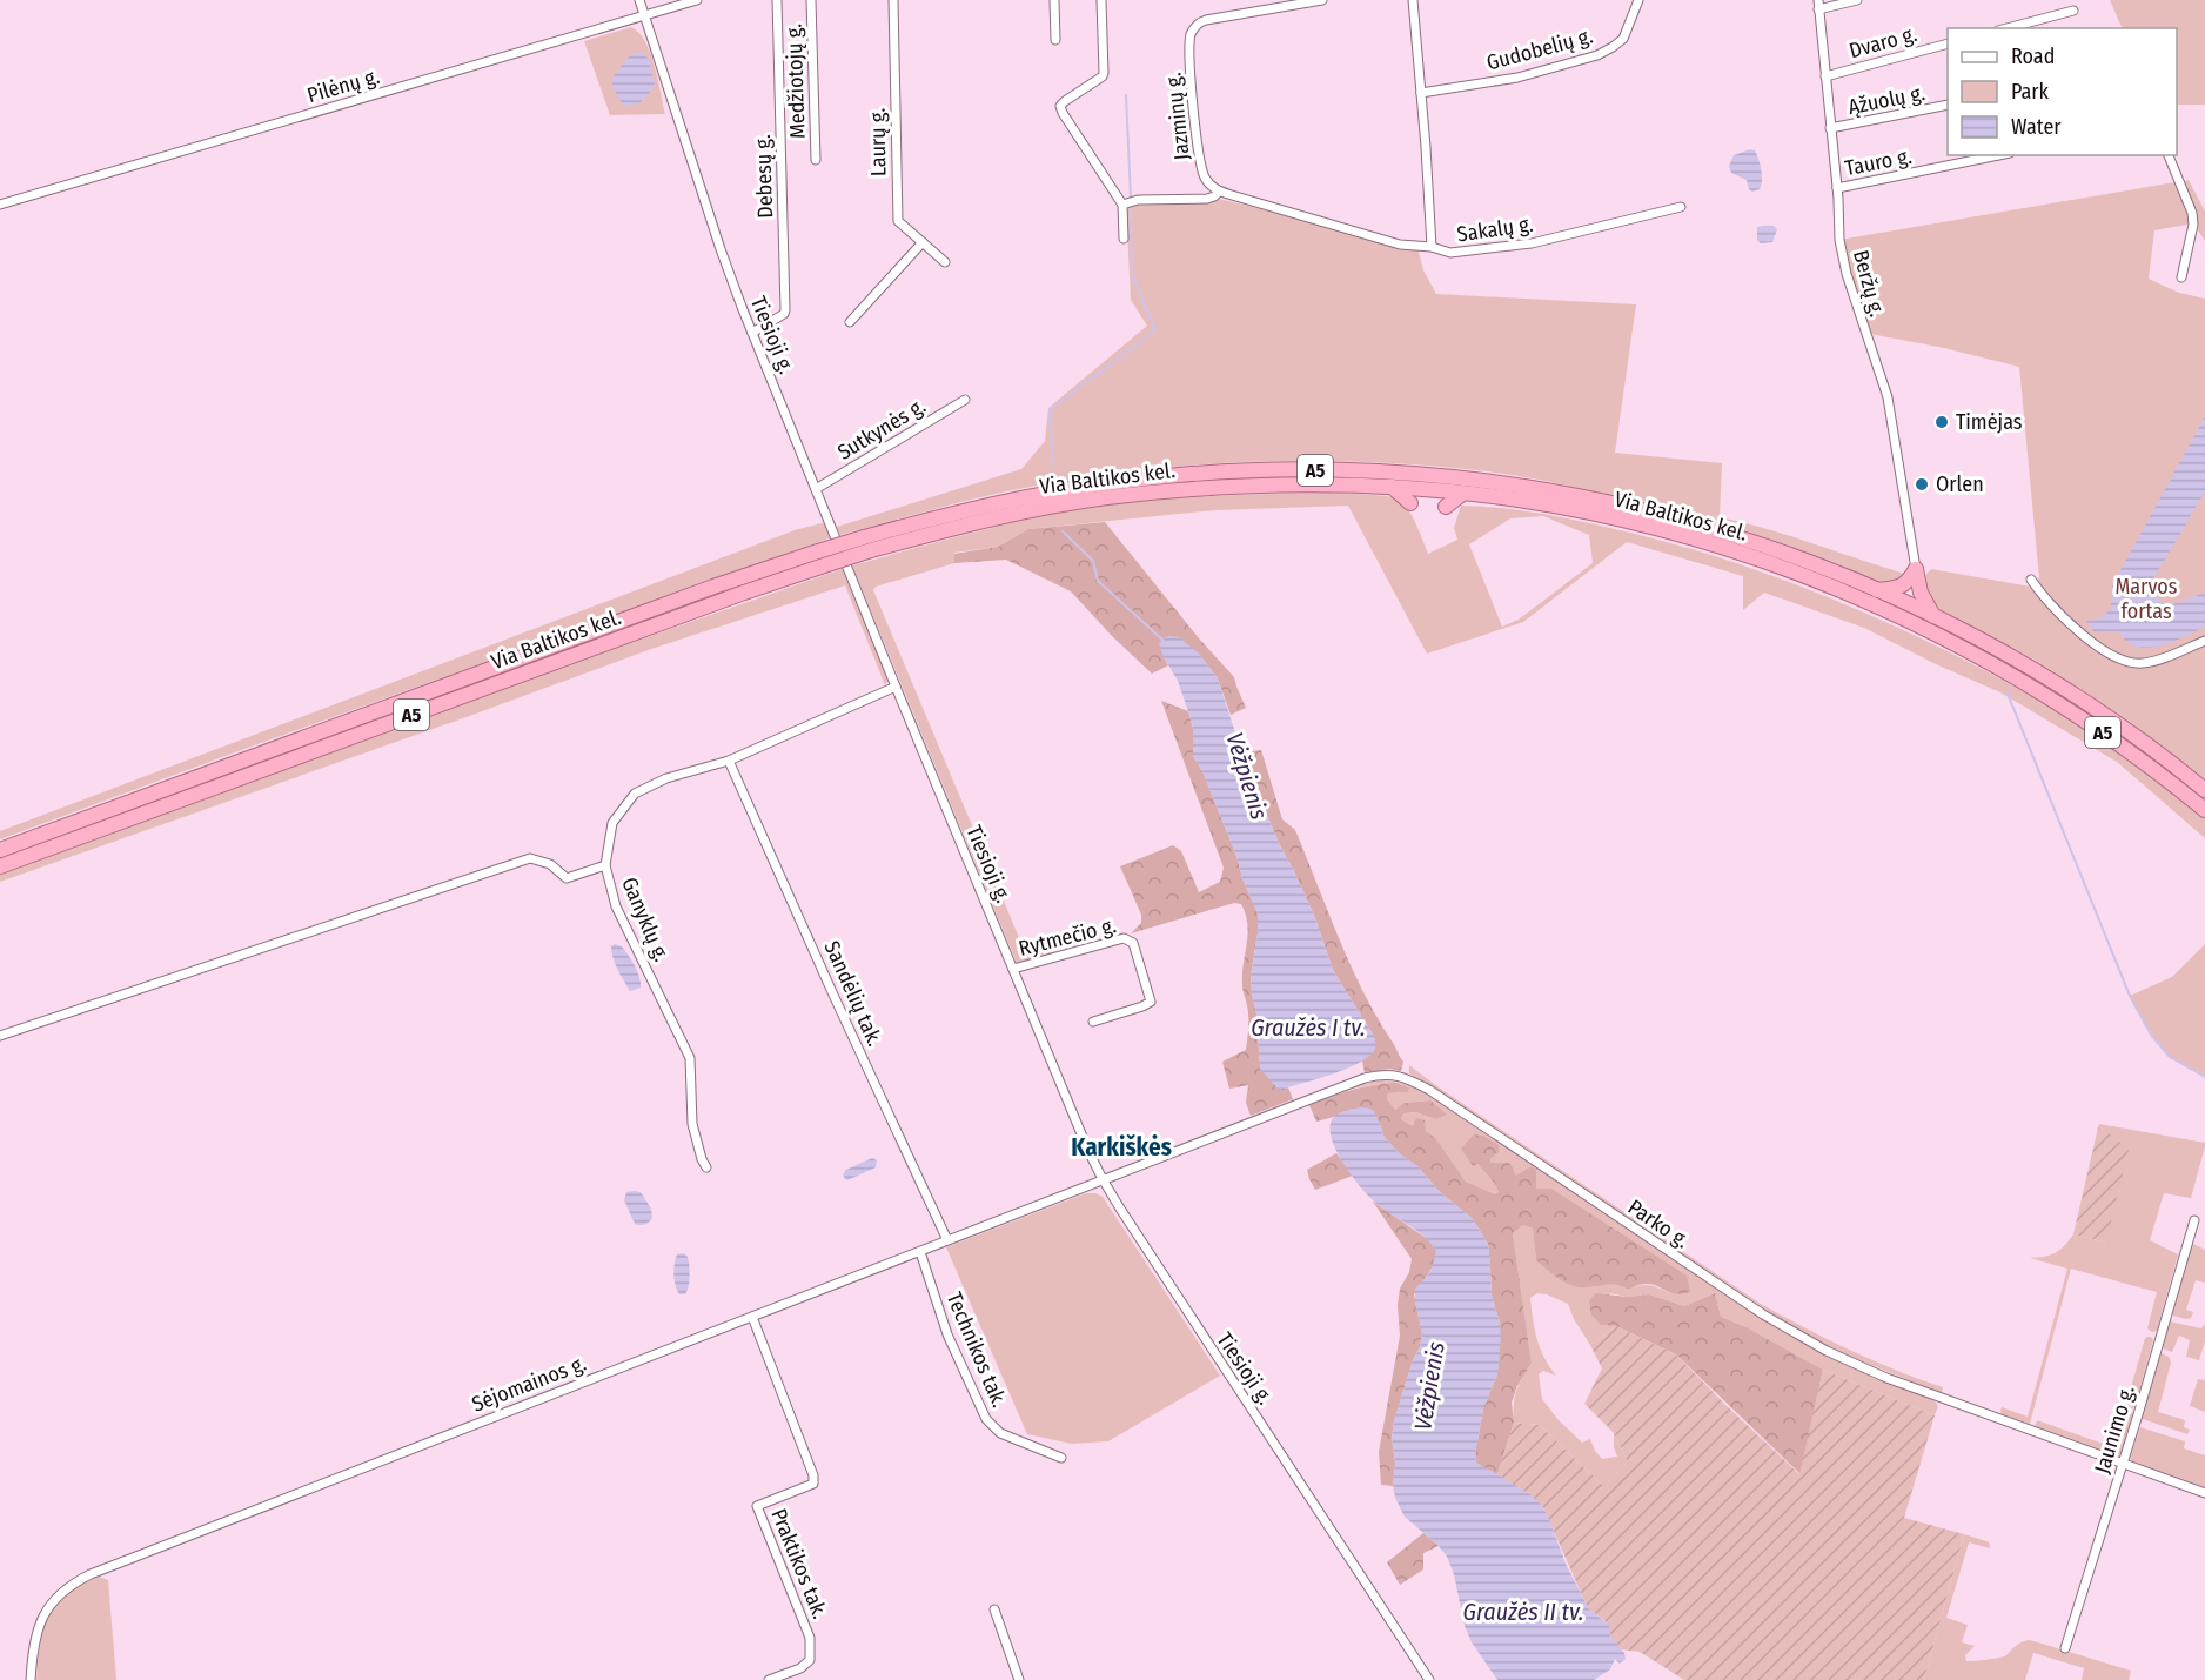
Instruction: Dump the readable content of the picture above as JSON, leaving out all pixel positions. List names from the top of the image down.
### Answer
{
  "streets": {
    "highway": ["A5", "Via Baltikos kel."],
    "street": [
      "Dvaro g.",
      "Gudobelių g.",
      "Medžiotojų g.",
      "Pilėnų g.",
      "Ąžuolų g.",
      "Jazminų g.",
      "Laurų g.",
      "Tauro g.",
      "Debesų g.",
      "Sakalų g.",
      "Beržų g.",
      "Tiesioji g.",
      "Sutkynės g.",
      "Ganyklų g.",
      "Rytmečio g.",
      "Sandėlių tak.",
      "Parko g.",
      "Technikos tak.",
      "Sėjomainos g.",
      "Jaunimo g.",
      "Praktikos tak."
    ]
  },
  "crossings": [
    ["Dvaro g.", "Beržų g."],
    ["Gudobelių g.", "Sakalų g."],
    ["Pilėnų g.", "Tiesioji g."],
    ["Ąžuolų g.", "Beržų g."],
    ["Tauro g.", "Beržų g."],
    ["Debesų g.", "Tiesioji g."],
    ["Tiesioji g.", "Sutkynės g."],
    ["Tiesioji g.", "Ganyklų g."],
    ["Tiesioji g.", "Rytmečio g."],
    ["Tiesioji g.", "Parko g."],
    ["Tiesioji g.", "Sėjomainos g."],
    ["Ganyklų g.", "Sandėlių tak."],
    ["Sandėlių tak.", "Sėjomainos g."],
    ["Parko g.", "Sėjomainos g."],
    ["Parko g.", "Jaunimo g."],
    ["Technikos tak.", "Sėjomainos g."],
    ["Sėjomainos g.", "Praktikos tak."]
  ],
  "districts": ["Karkiškės"],
  "water": ["Vėžpienis", "Graužės I tv.", "Graužės II tv."],
  "parks": ["Marvos fortas"],
  "places": ["Timėjas", "Orlen"],
  "legend": ["Road", "Park", "Water"]
}
